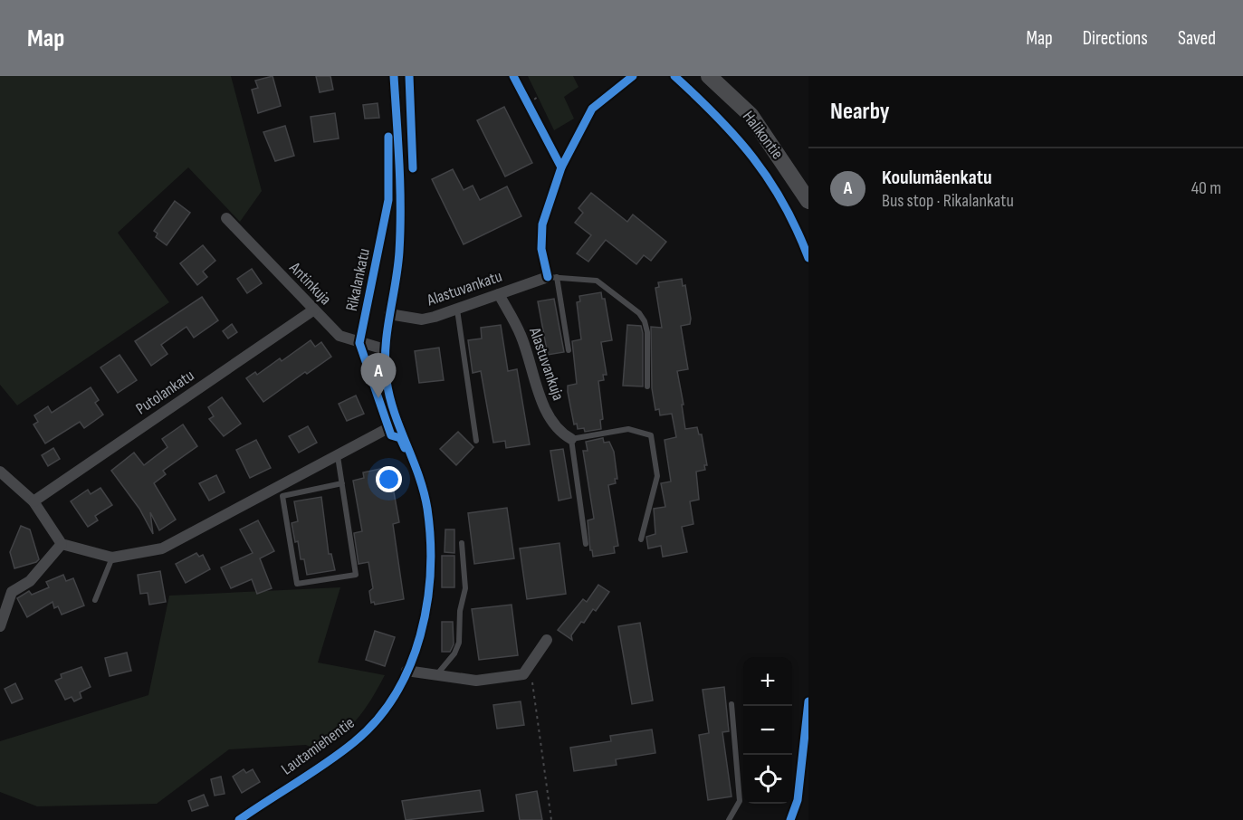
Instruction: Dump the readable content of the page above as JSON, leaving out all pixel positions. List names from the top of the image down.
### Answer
{
  "streets": {
    "main road": ["Halikontie"],
    "street": [
      "Antinkuja",
      "Alastuvankatu",
      "Alastuvankuja",
      "Putolankatu",
      "Lautamiehentie"
    ],
    "cycle path": ["Rikalankatu"]
  },
  "crossings": [
    ["Antinkuja", "Putolankatu"],
    ["Alastuvankatu", "Alastuvankuja"]
  ],
  "page": {
    "header": "Map",
    "nav": ["Map", "Directions", "Saved"],
    "heading": "Nearby",
    "list": [
      {
        "mark": "A",
        "name": "Koulumäenkatu",
        "note": "Bus stop · Rikalankatu",
        "value": "40 m"
      }
    ],
    "pins": "A",
    "map_buttons": ["+", "−"]
  }
}
